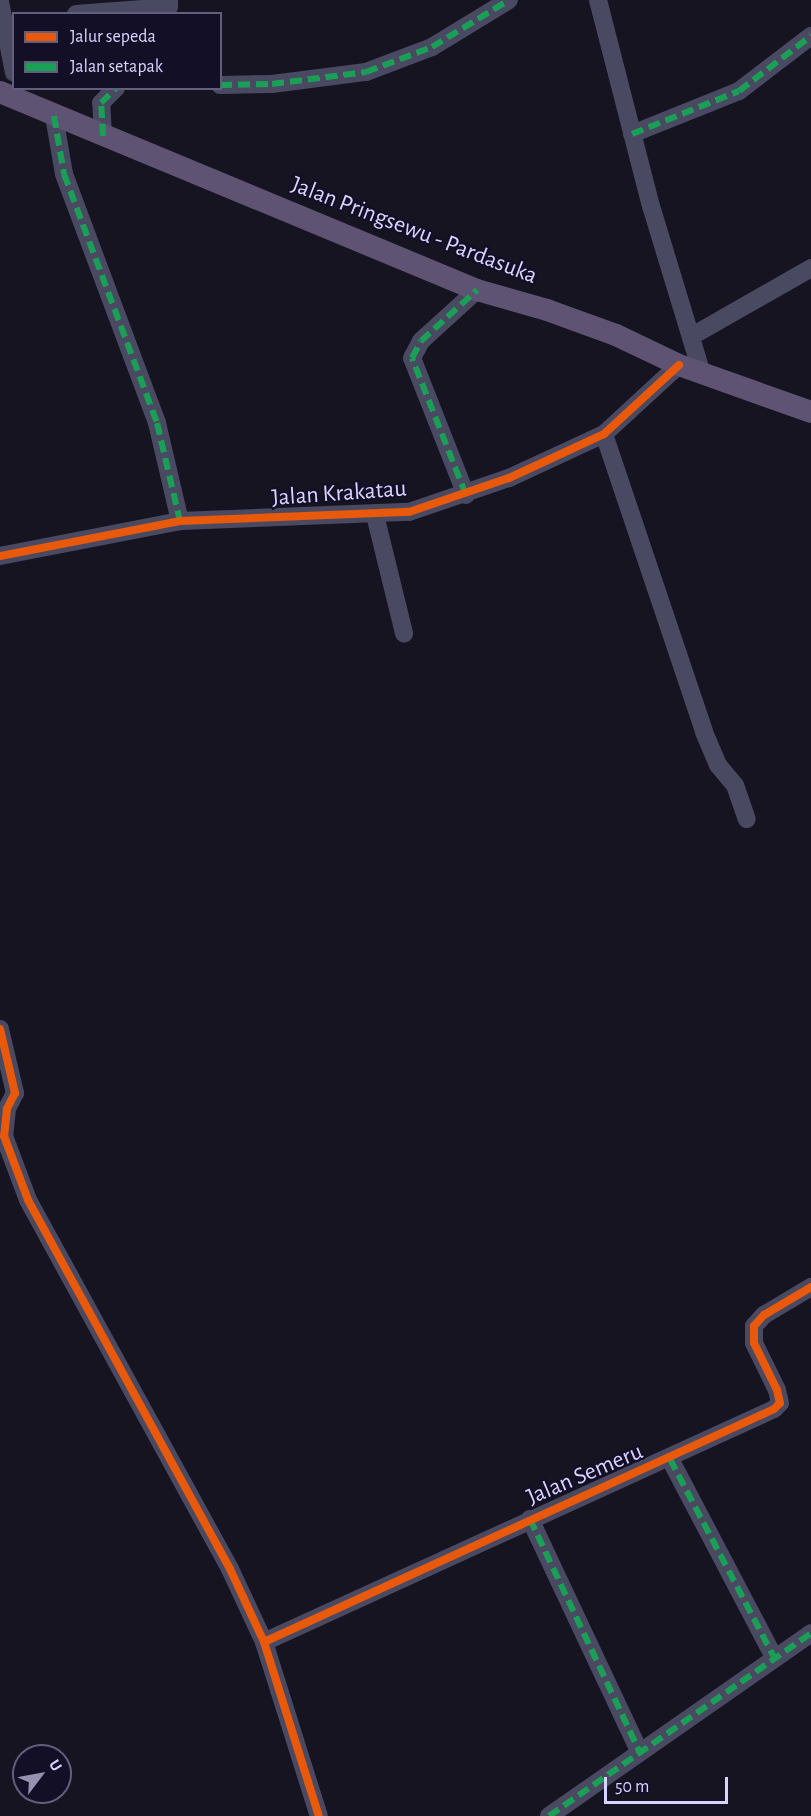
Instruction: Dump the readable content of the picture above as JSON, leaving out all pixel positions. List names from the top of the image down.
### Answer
{
  "streets": {
    "main road": ["Jalan Pringsewu - Pardasuka"],
    "street": ["Jalan Krakatau", "Jalan Semeru"]
  },
  "crossings": [
    ["Jalan Pringsewu - Pardasuka", "Jalan Krakatau"]
  ],
  "legend": ["Jalur sepeda", "Jalan setapak"],
  "scale_bar": "50 m",
  "north": "top right"
}
